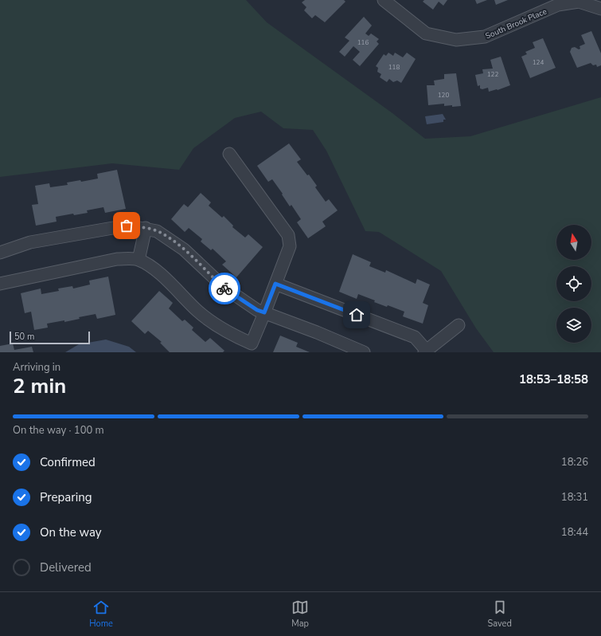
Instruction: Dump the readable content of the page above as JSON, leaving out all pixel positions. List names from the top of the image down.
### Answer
{
  "streets": {
    "street": ["South Brook Place"]
  },
  "house_numbers": [
    "116",
    "124",
    "118",
    "122",
    "120"
  ],
  "scale_bar": "50 m",
  "north": "top",
  "page": {
    "scale": "50 m",
    "heading": ["2 min", "Arriving in", "18:53–18:58"],
    "bar": "On the way · 100 m",
    "list": [
      ["Confirmed", "18:26"],
      ["Preparing", "18:31"],
      ["On the way", "18:44"],
      "Delivered"
    ],
    "tabs": ["Home", "Map", "Saved"]
  }
}
